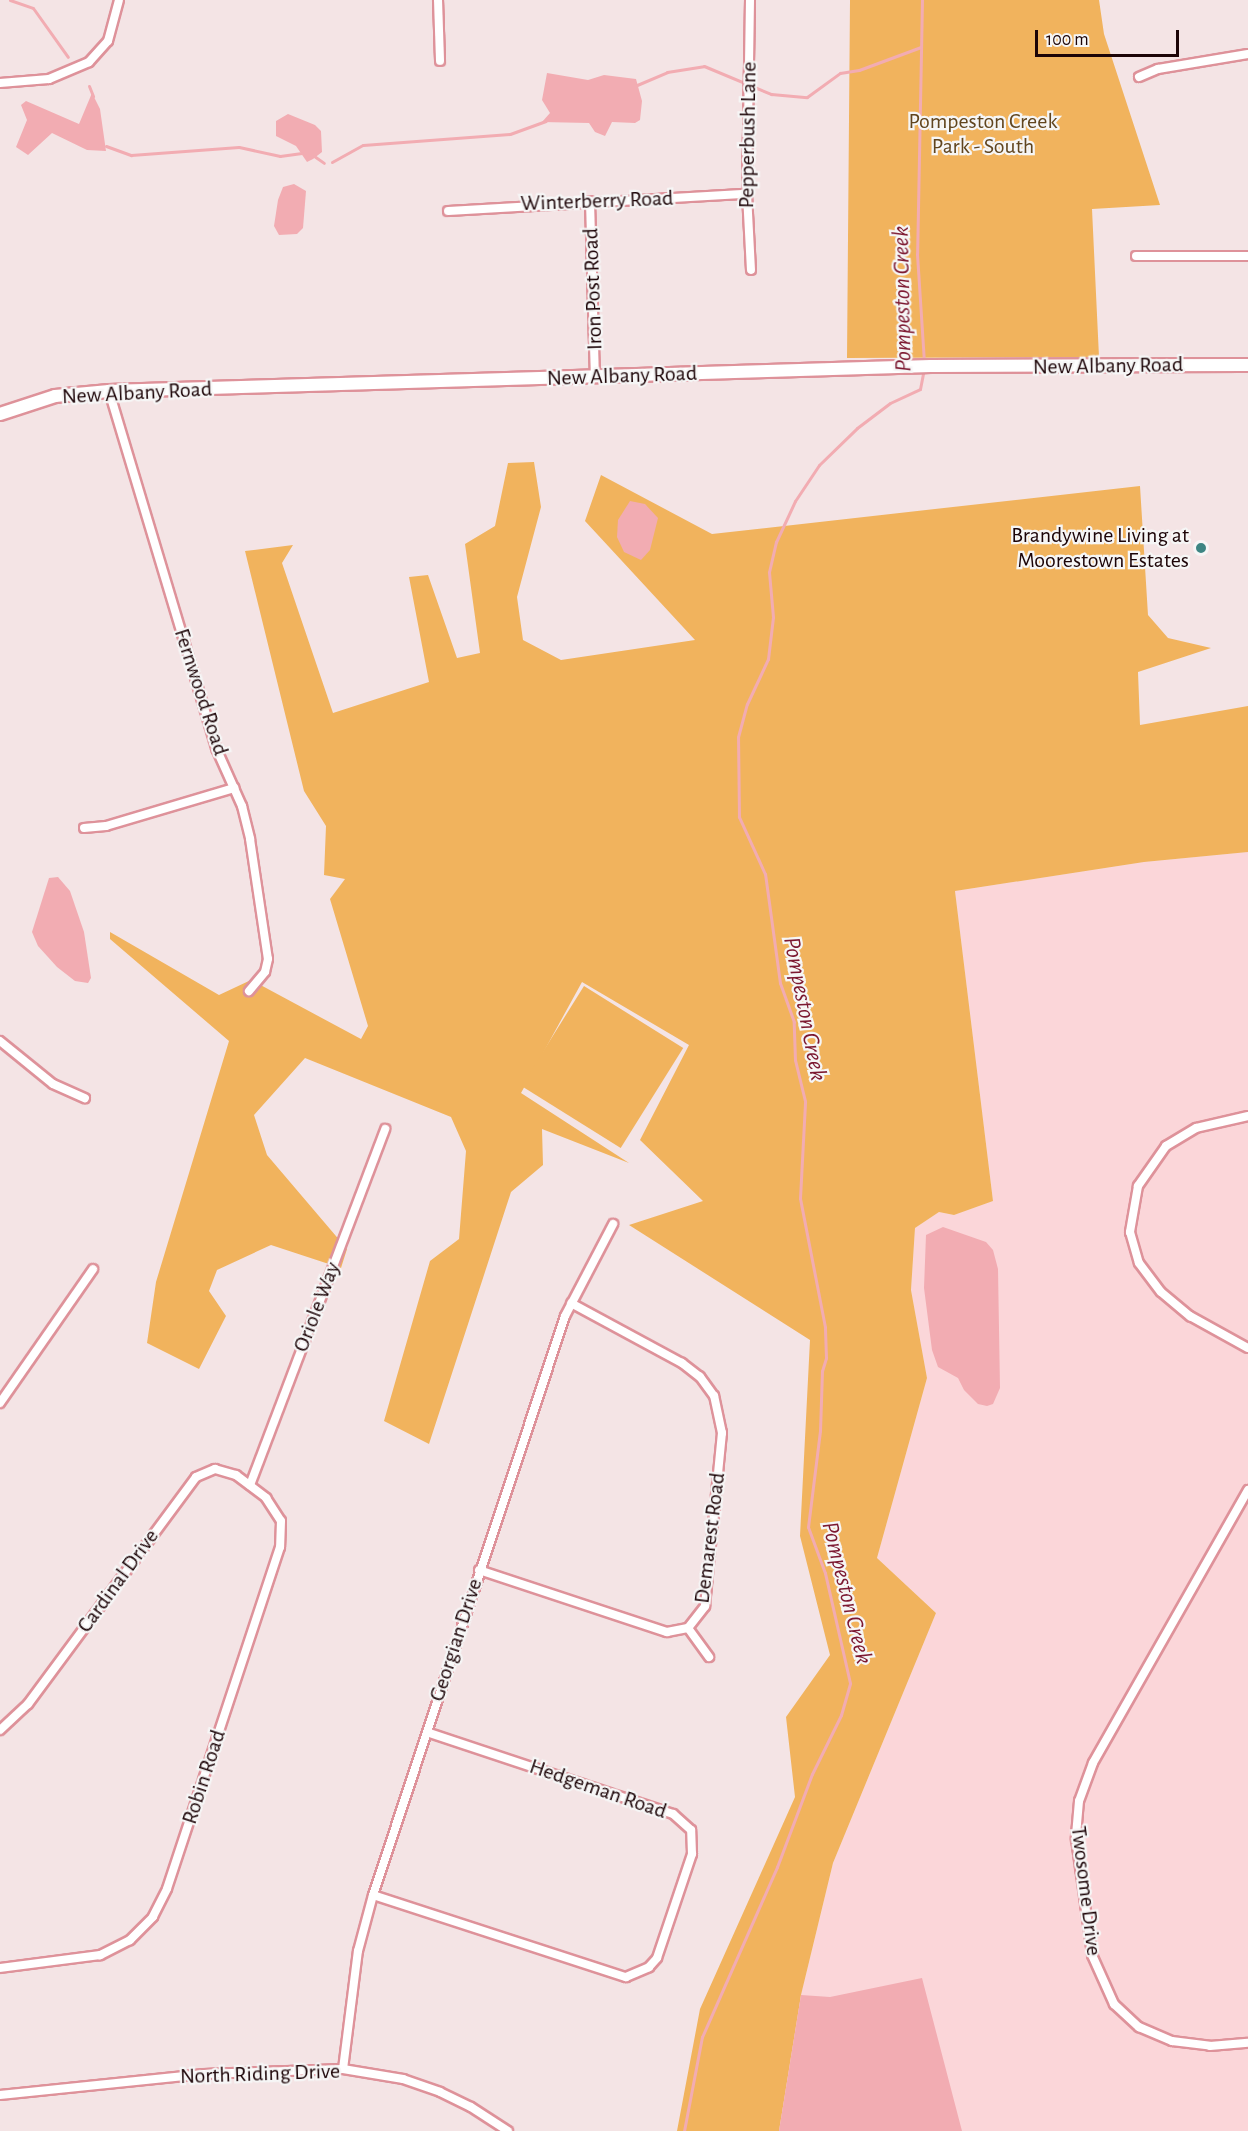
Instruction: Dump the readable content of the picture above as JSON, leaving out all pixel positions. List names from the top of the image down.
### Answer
{
  "streets": {
    "main road": ["New Albany Road"],
    "street": [
      "Pepperbush Lane",
      "Winterberry Road",
      "Iron Post Road",
      "Fernwood Road",
      "Oriole Way",
      "Demarest Road",
      "Cardinal Drive",
      "Georgian Drive",
      "Robin Road",
      "Hedgeman Road",
      "Twosome Drive",
      "North Riding Drive"
    ]
  },
  "crossings": [
    ["Pepperbush Lane", "Winterberry Road"],
    ["Winterberry Road", "Iron Post Road"],
    ["Iron Post Road", "New Albany Road"],
    ["New Albany Road", "Fernwood Road"],
    ["Oriole Way", "Cardinal Drive"],
    ["Oriole Way", "Robin Road"],
    ["Demarest Road", "Georgian Drive"],
    ["Cardinal Drive", "Robin Road"],
    ["Georgian Drive", "Hedgeman Road"],
    ["Georgian Drive", "North Riding Drive"]
  ],
  "water": ["Pompeston Creek"],
  "parks": ["Pompeston Creek Park - South"],
  "places": ["Brandywine Living at Moorestown Estates"],
  "scale_bar": "100 m"
}
